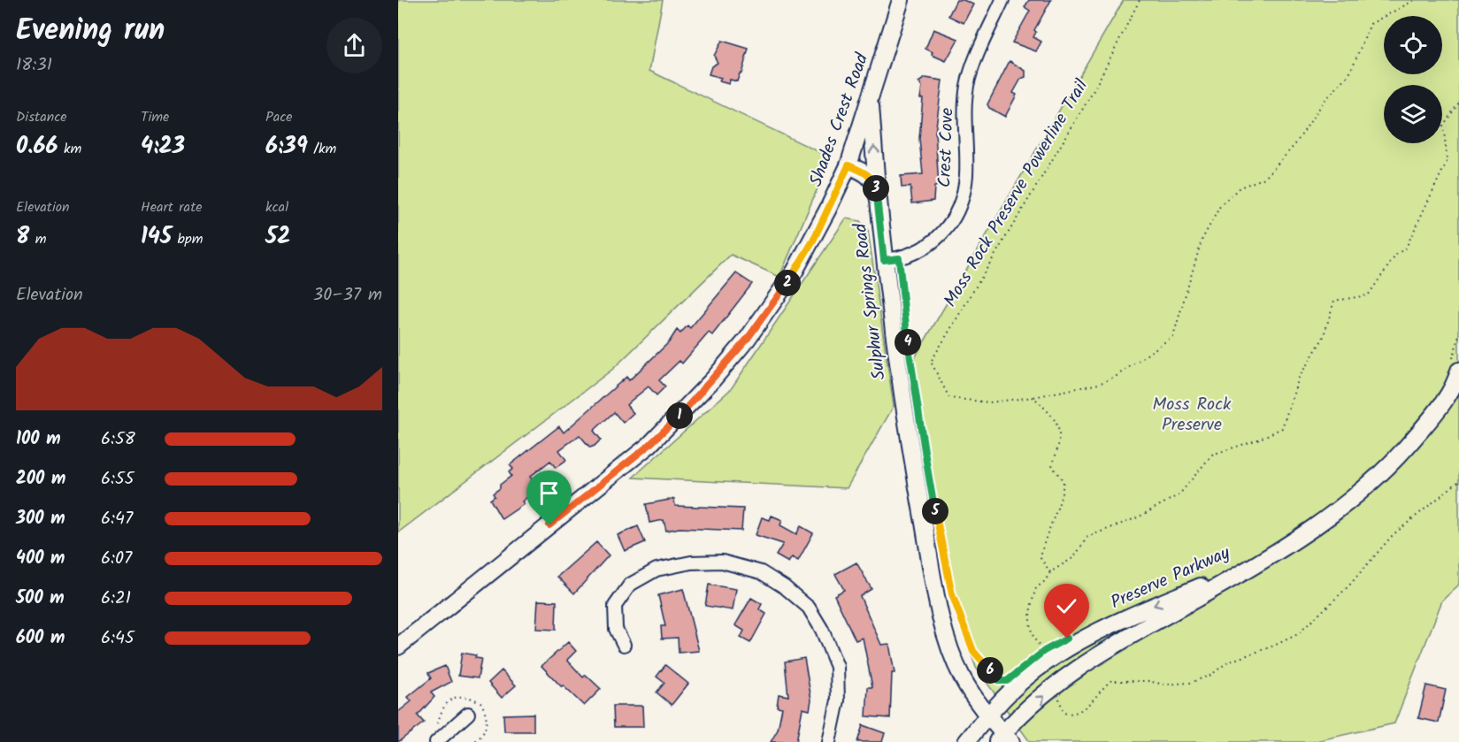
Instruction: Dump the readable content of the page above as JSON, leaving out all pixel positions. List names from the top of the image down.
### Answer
{
  "streets": {
    "street": [
      "Shades Crest Road",
      "Crest Cove",
      "Sulphur Springs Road",
      "Preserve Parkway"
    ],
    "path": ["Moss Rock Preserve Powerline Trail"]
  },
  "crossings": [
    ["Shades Crest Road", "Sulphur Springs Road"],
    ["Crest Cove", "Sulphur Springs Road"],
    ["Sulphur Springs Road", "Preserve Parkway"]
  ],
  "parks": ["Moss Rock Preserve"],
  "page": {
    "heading": ["Evening run", "18:31"],
    "stats": [
      ["Distance", "0.66 km"],
      ["Time", "4:23"],
      ["Pace", "6:39 /km"],
      ["Elevation", "8 m"],
      ["Heart rate", "145 bpm"],
      ["kcal", "52"]
    ],
    "pins": [
      "3",
      "2",
      "4",
      "1",
      "5",
      "6"
    ],
    "chart": ["Elevation", "30–37 m"],
    "list": [
      {
        "name": "100 m",
        "note": "6:58"
      },
      {
        "name": "200 m",
        "note": "6:55"
      },
      {
        "name": "300 m",
        "note": "6:47"
      },
      {
        "name": "400 m",
        "note": "6:07"
      },
      {
        "name": "500 m",
        "note": "6:21"
      },
      {
        "name": "600 m",
        "note": "6:45"
      }
    ]
  }
}
